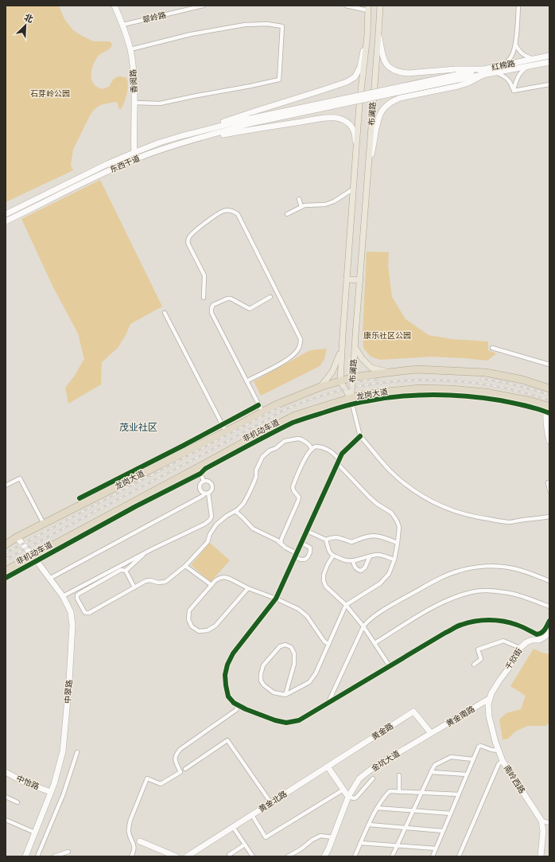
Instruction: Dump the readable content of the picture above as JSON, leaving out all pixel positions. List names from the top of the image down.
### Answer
{
  "streets": {
    "highway": ["龙岗大道"],
    "main road": [
      "红棉路",
      "香阅路",
      "布澜路",
      "东西干道",
      "千欣街",
      "中翠路",
      "黄金南路",
      "黄金路",
      "金坑大道",
      "南岭西路",
      "中怡路",
      "黄金北路"
    ],
    "street": ["翠岭路"],
    "cycle path": ["非机动车道"]
  },
  "crossings": [
    ["翠岭路", "香阅路"],
    ["红棉路", "东西干道"],
    ["香阅路", "东西干道"],
    ["布澜路", "龙岗大道"],
    ["龙岗大道", "中翠路"],
    ["千欣街", "黄金南路"],
    ["千欣街", "南岭西路"],
    ["中翠路", "中怡路"],
    ["黄金南路", "黄金路"],
    ["黄金南路", "金坑大道"],
    ["黄金南路", "南岭西路"],
    ["黄金路", "金坑大道"],
    ["黄金路", "黄金北路"]
  ],
  "districts": ["茂业社区"],
  "parks": ["石芽岭公园", "康乐社区公园"],
  "north": "top right"
}
